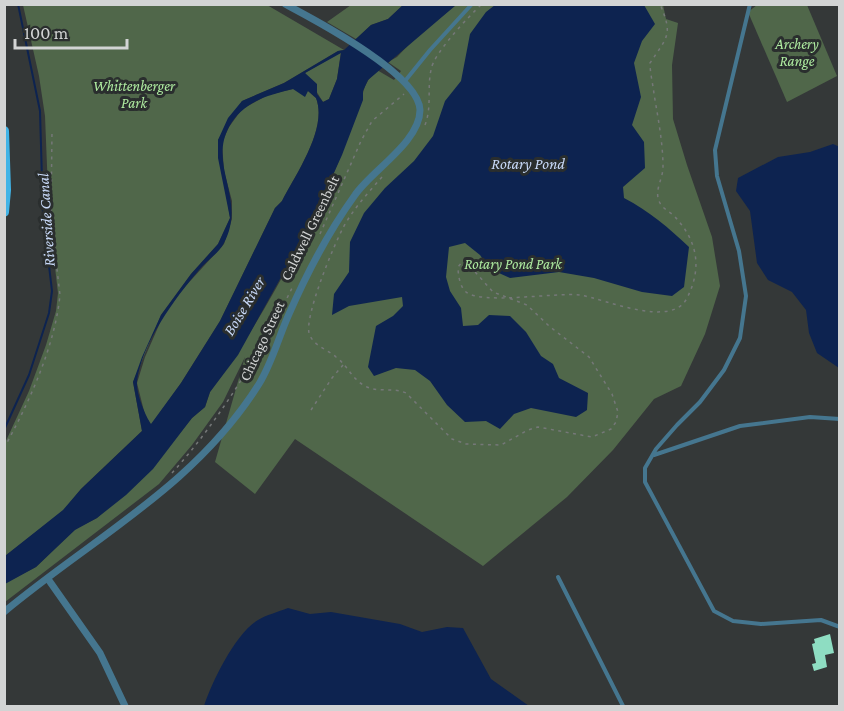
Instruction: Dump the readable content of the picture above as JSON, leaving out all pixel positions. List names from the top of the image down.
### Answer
{
  "streets": {
    "street": ["Chicago Street"],
    "path": ["Caldwell Greenbelt"]
  },
  "crossings": [
    ["Caldwell Greenbelt", "Chicago Street"]
  ],
  "water": ["Rotary Pond", "Riverside Canal", "Boise River"],
  "parks": ["Archery Range", "Whittenberger Park", "Rotary Pond Park"],
  "scale_bar": "100 m"
}
